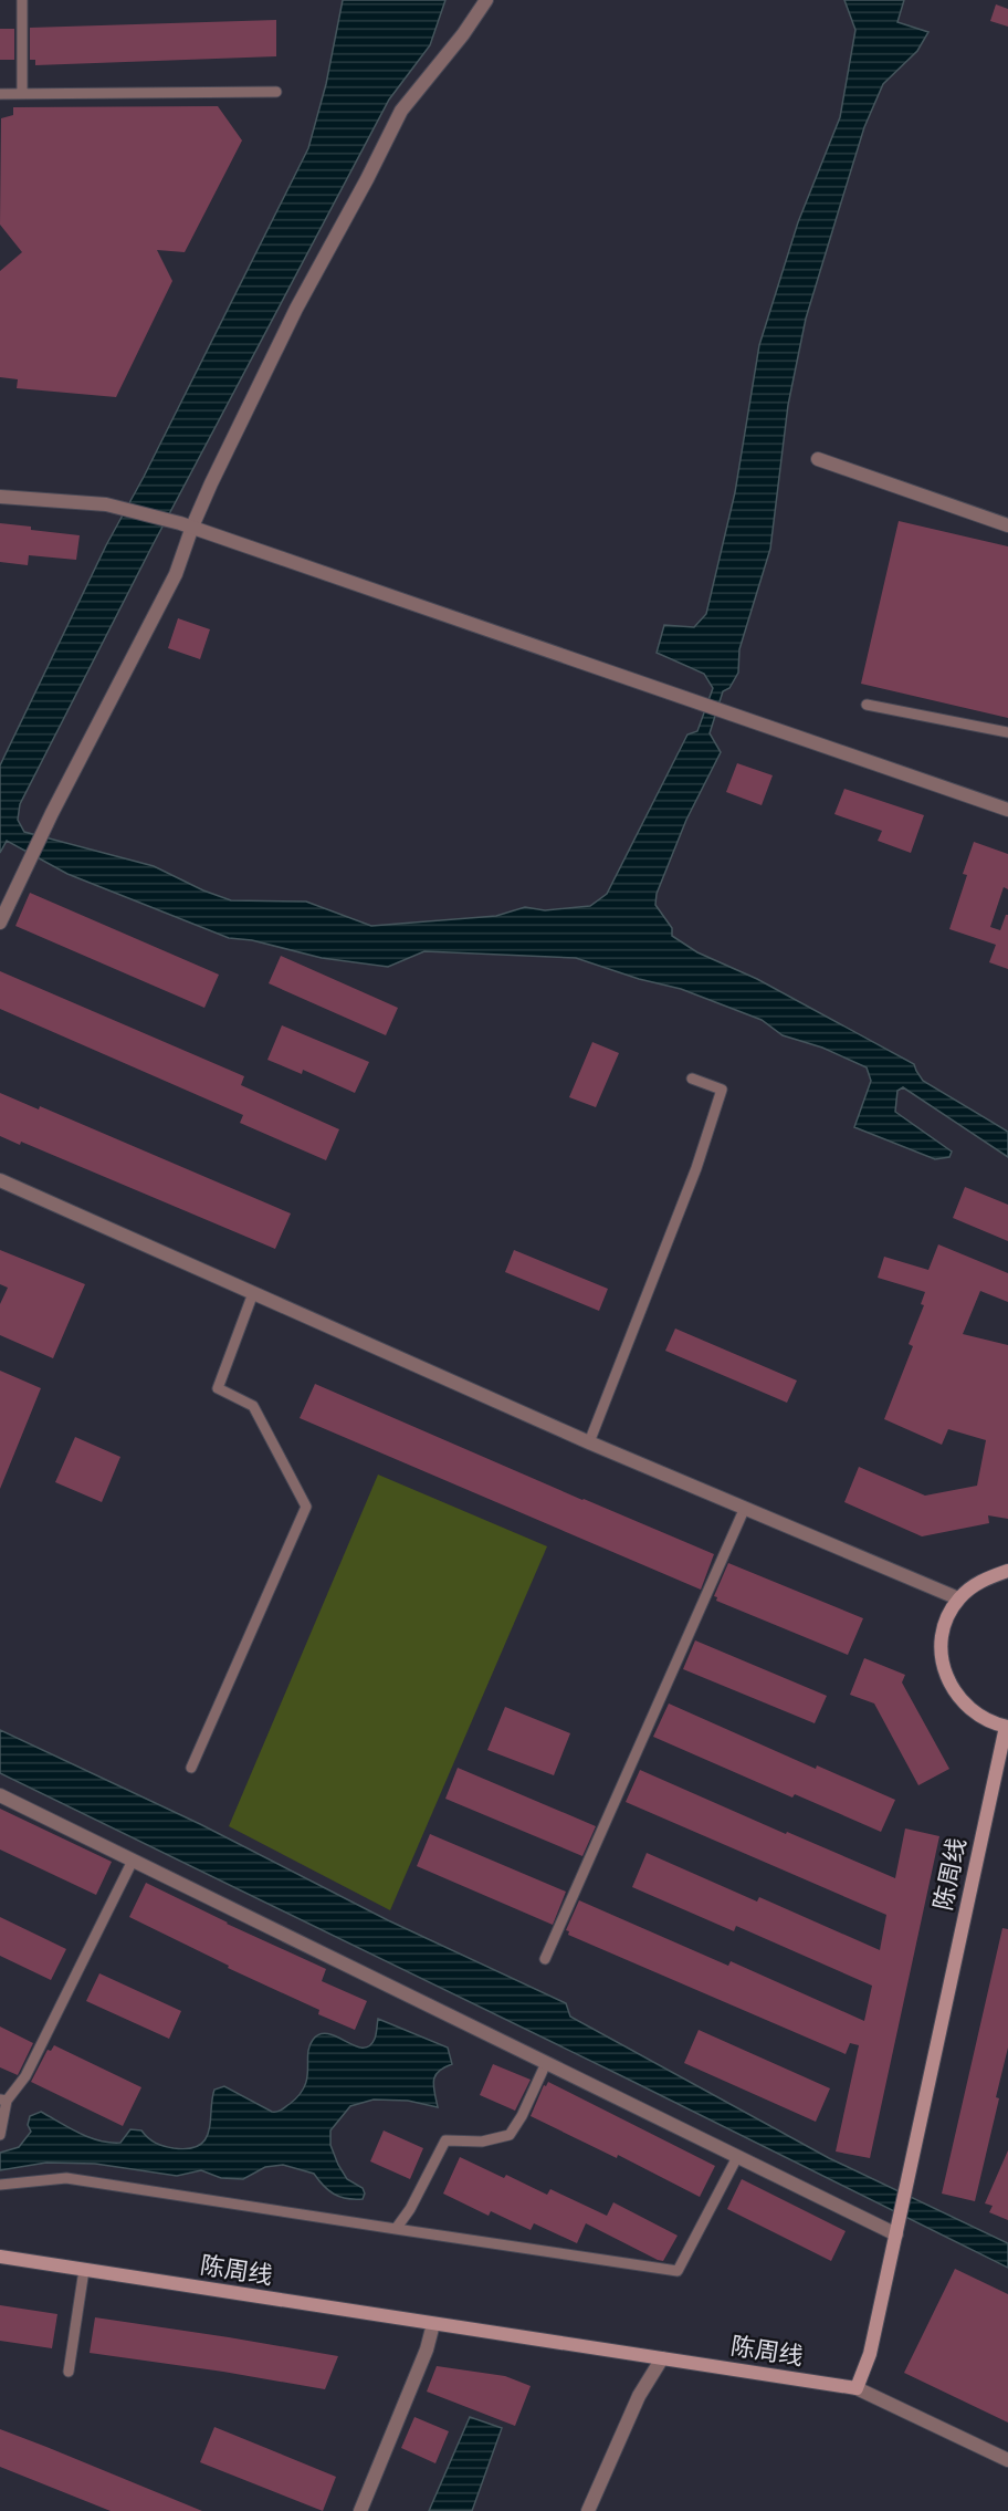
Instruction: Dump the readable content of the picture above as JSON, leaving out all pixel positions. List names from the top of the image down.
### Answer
{
  "streets": {
    "main road": ["陈周线"]
  }
}
